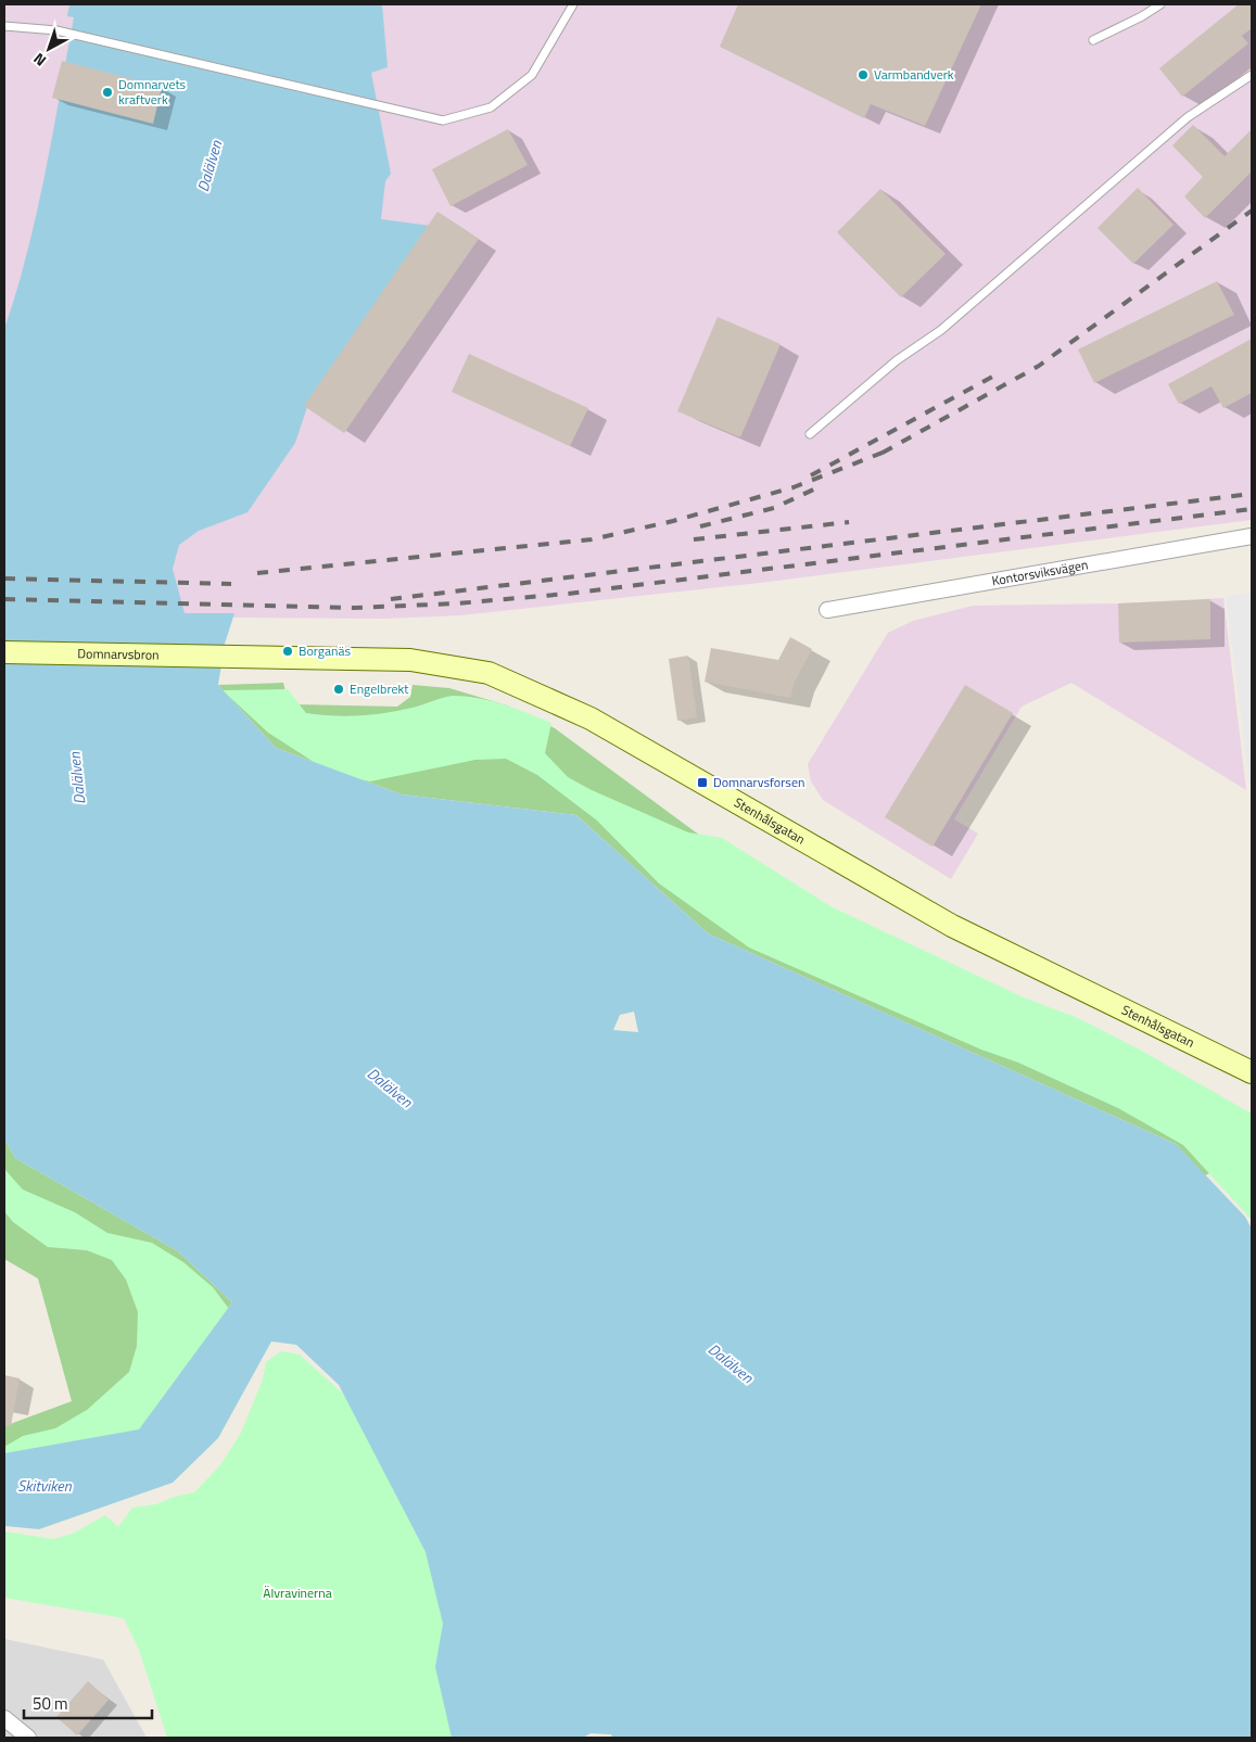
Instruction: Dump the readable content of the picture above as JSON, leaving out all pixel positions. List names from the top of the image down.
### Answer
{
  "streets": {
    "street": ["Kontorsviksvägen", "Domnarvsbron", "Stenhålsgatan"]
  },
  "crossings": [
    ["Domnarvsbron", "Stenhålsgatan"]
  ],
  "water": ["Dalälven", "Skitviken"],
  "parks": ["Älvravinerna"],
  "places": {
    "other": [
      "Varmbandverk",
      "Domnarvets kraftverk",
      "Borganäs",
      "Engelbrekt"
    ],
    "transit": ["Domnarvsforsen"]
  },
  "scale_bar": "50 m",
  "north": "bottom left"
}
